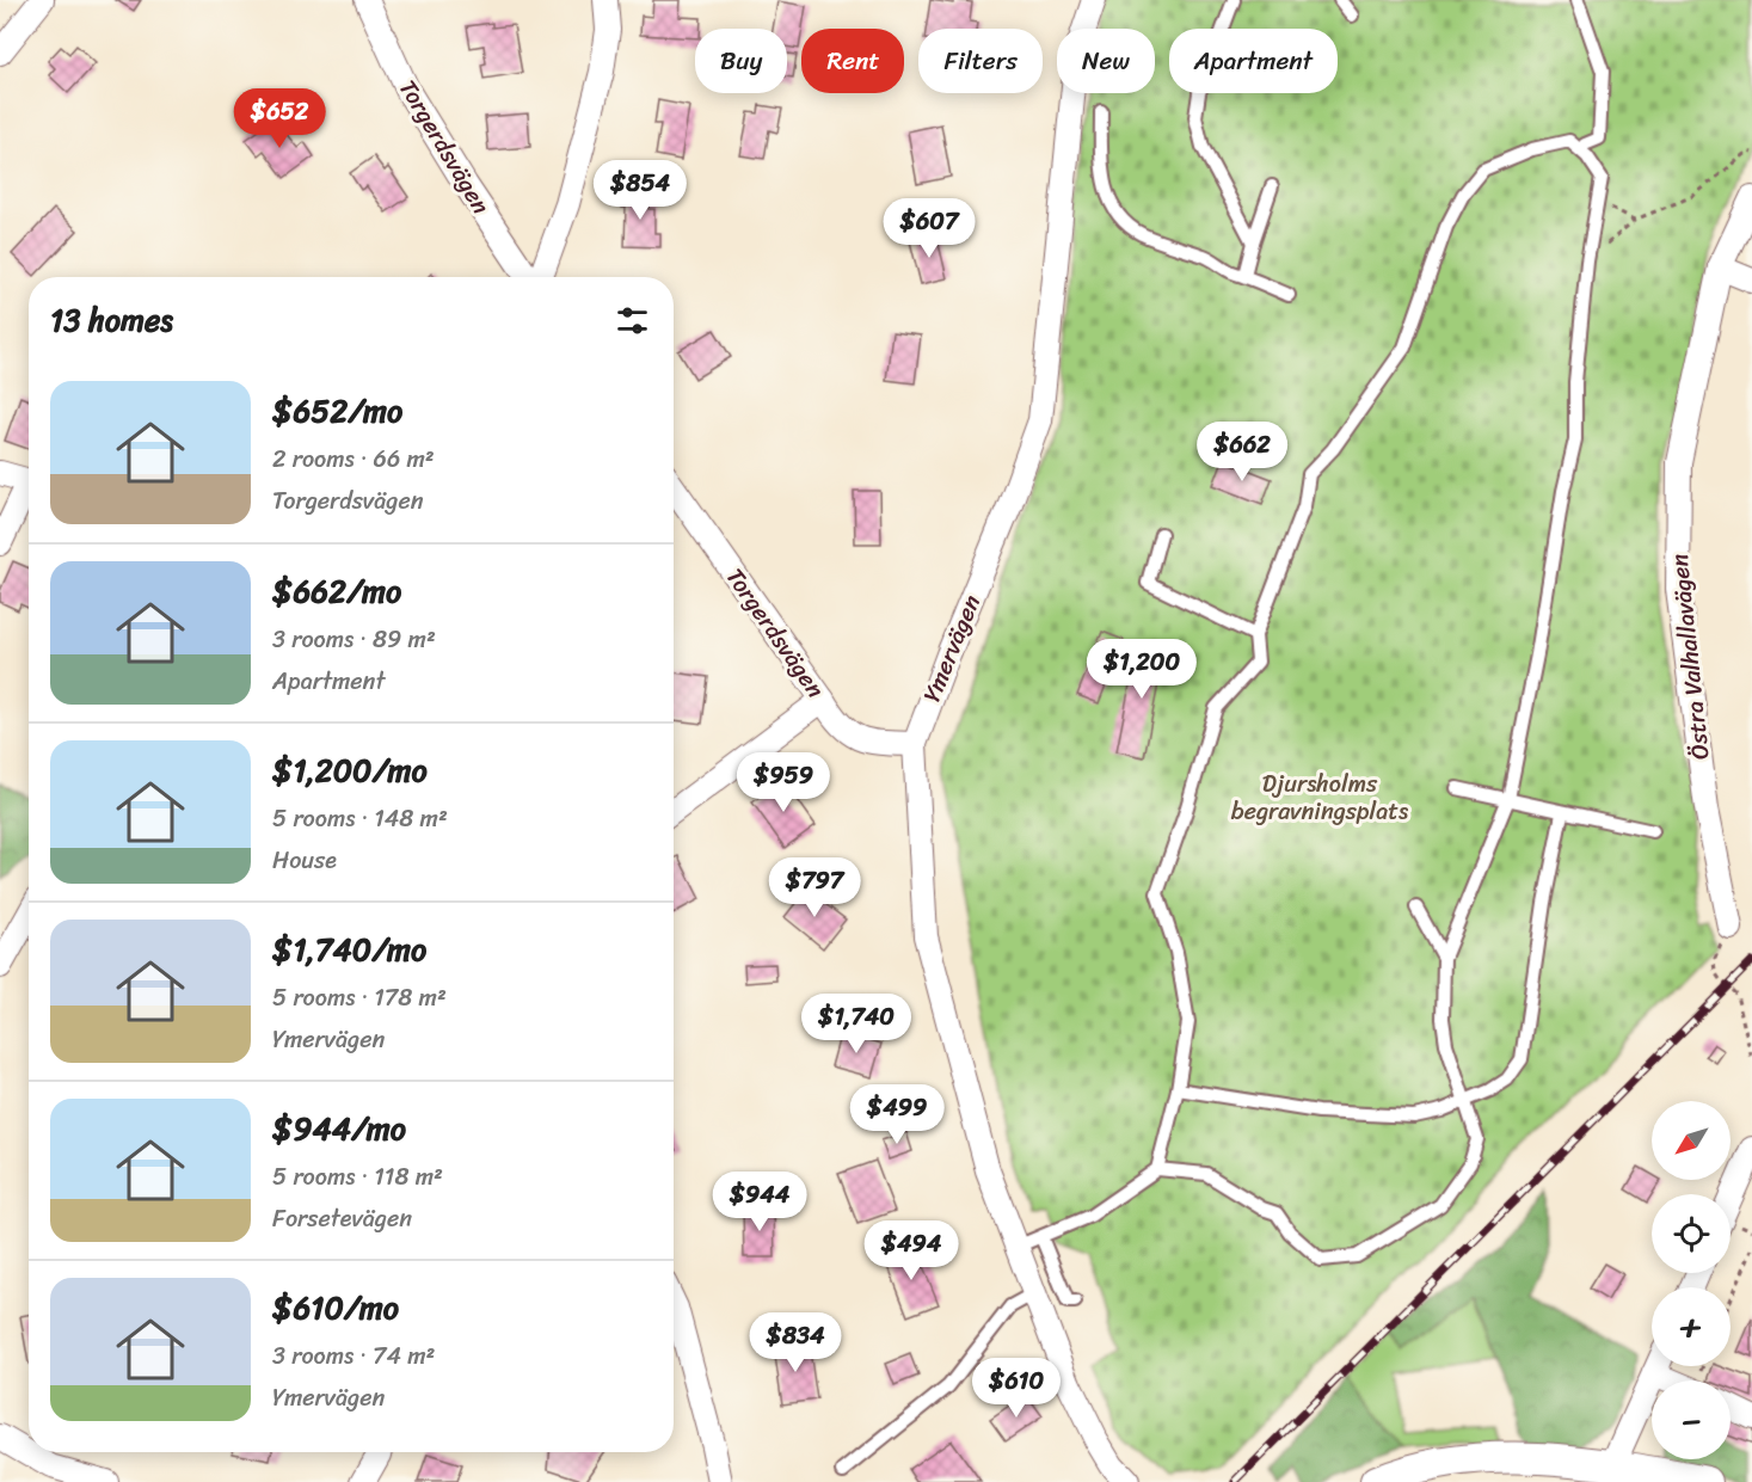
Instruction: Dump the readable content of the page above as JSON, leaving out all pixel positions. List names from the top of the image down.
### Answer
{
  "streets": {
    "street": ["Torgerdsvägen", "Ymervägen", "Östra Valhallavägen"]
  },
  "crossings": [
    ["Torgerdsvägen", "Ymervägen"]
  ],
  "parks": ["Djursholms begravningsplats"],
  "north": "bottom left",
  "page": {
    "chip": [
      "Buy",
      "Rent",
      "Filters",
      "New",
      "Apartment"
    ],
    "price": [
      "$652",
      "$854",
      "$607",
      "$662",
      "$1,200",
      "$959",
      "$797",
      "$1,740",
      "$499",
      "$944",
      "$494",
      "$834",
      "$610"
    ],
    "heading": "13 homes",
    "list": [
      {
        "name": "$652/mo",
        "note": "2 rooms · 66 m² · Torgerdsvägen"
      },
      {
        "name": "$662/mo",
        "note": "3 rooms · 89 m² · Apartment"
      },
      {
        "name": "$1,200/mo",
        "note": "5 rooms · 148 m² · House"
      },
      {
        "name": "$1,740/mo",
        "note": "5 rooms · 178 m² · Ymervägen"
      },
      {
        "name": "$944/mo",
        "note": "5 rooms · 118 m² · Forsetevägen"
      },
      {
        "name": "$610/mo",
        "note": "3 rooms · 74 m² · Ymervägen"
      }
    ],
    "map_buttons": ["+", "−"]
  }
}
